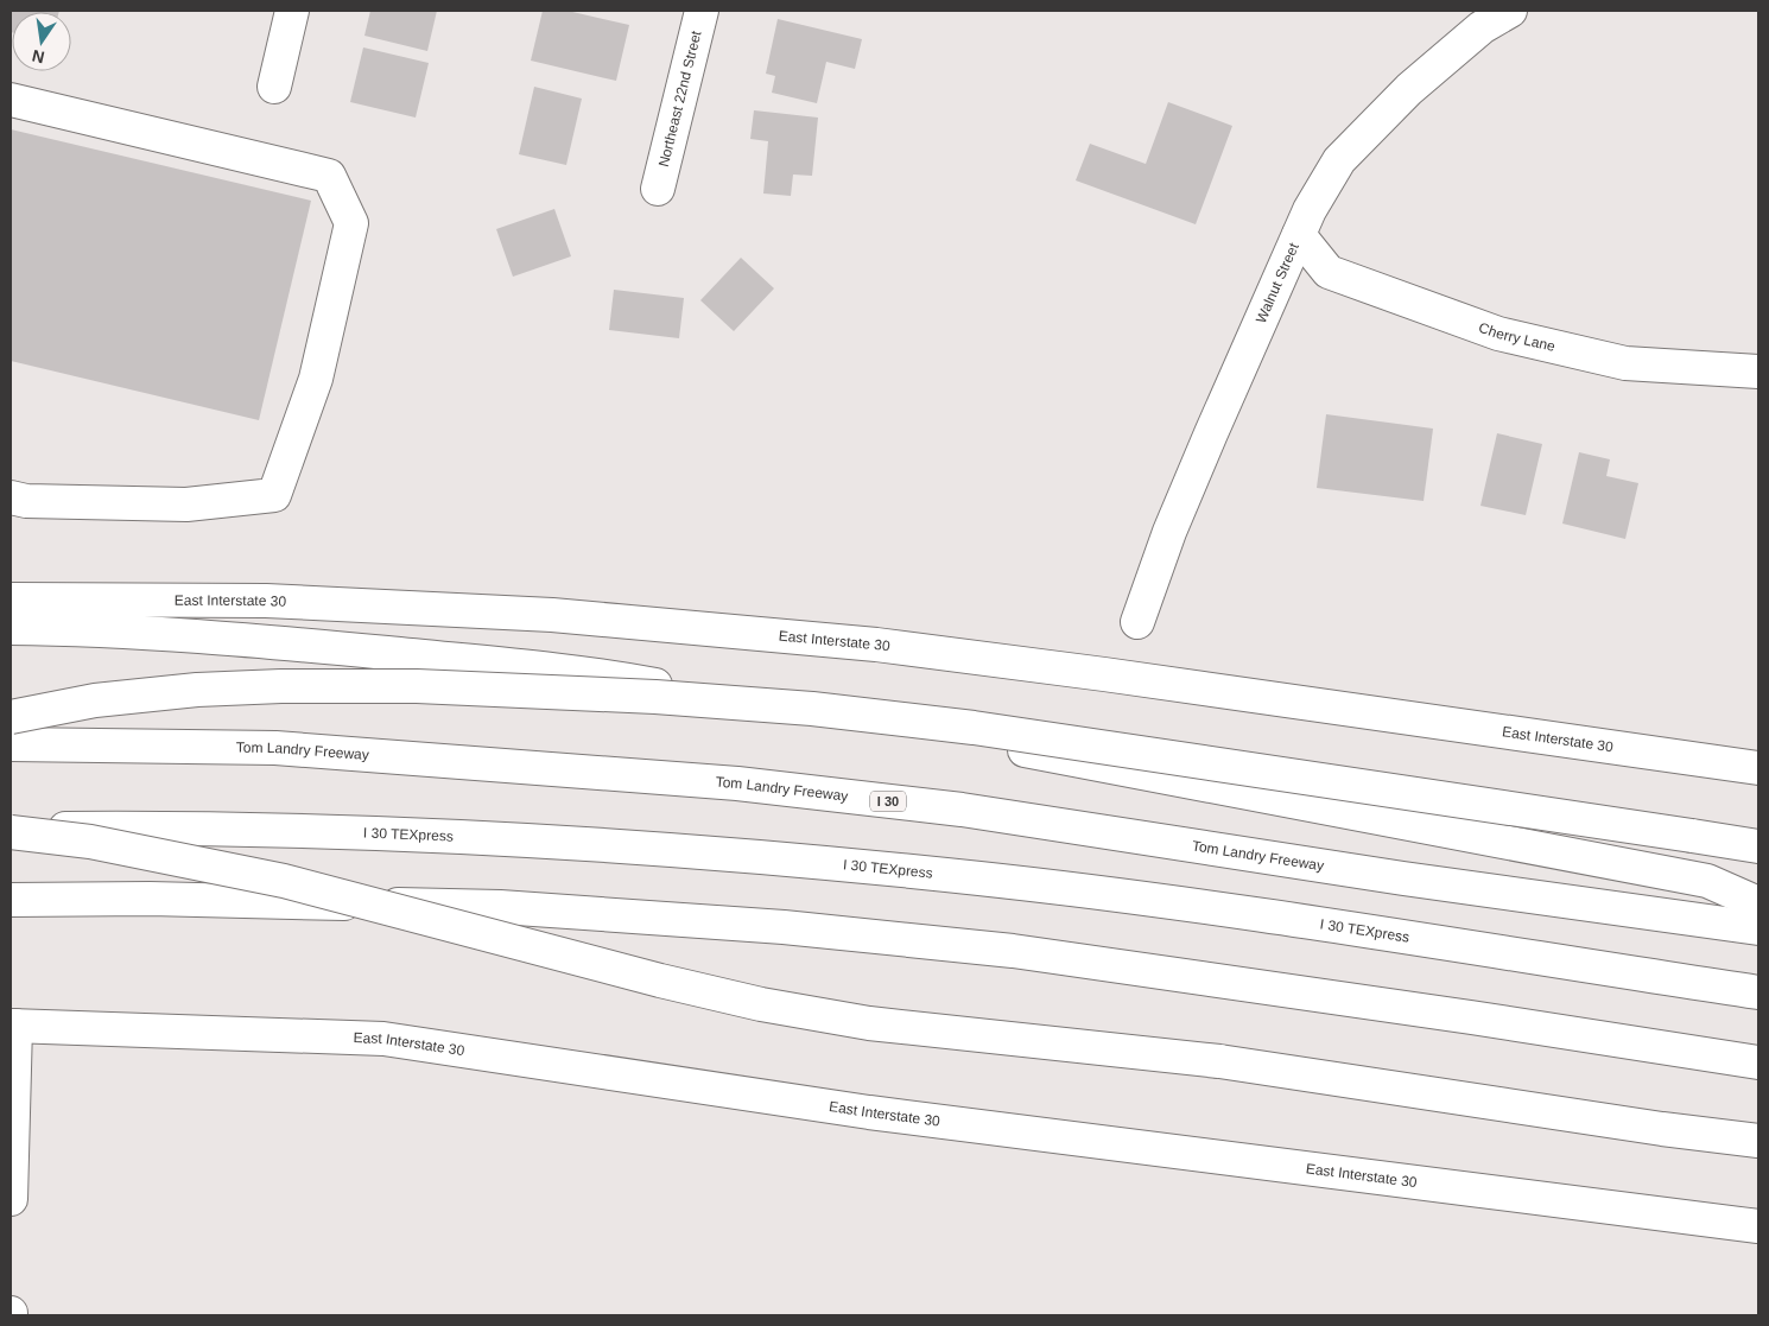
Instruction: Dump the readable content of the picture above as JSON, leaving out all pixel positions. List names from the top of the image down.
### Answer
{
  "streets": {
    "main road": [
      "Northeast 22nd Street",
      "Walnut Street",
      "Cherry Lane",
      "East Interstate 30",
      "Tom Landry Freeway",
      "I 30",
      "I 30 TEXpress"
    ]
  },
  "crossings": [
    ["Walnut Street", "Cherry Lane"]
  ],
  "north": "bottom"
}
